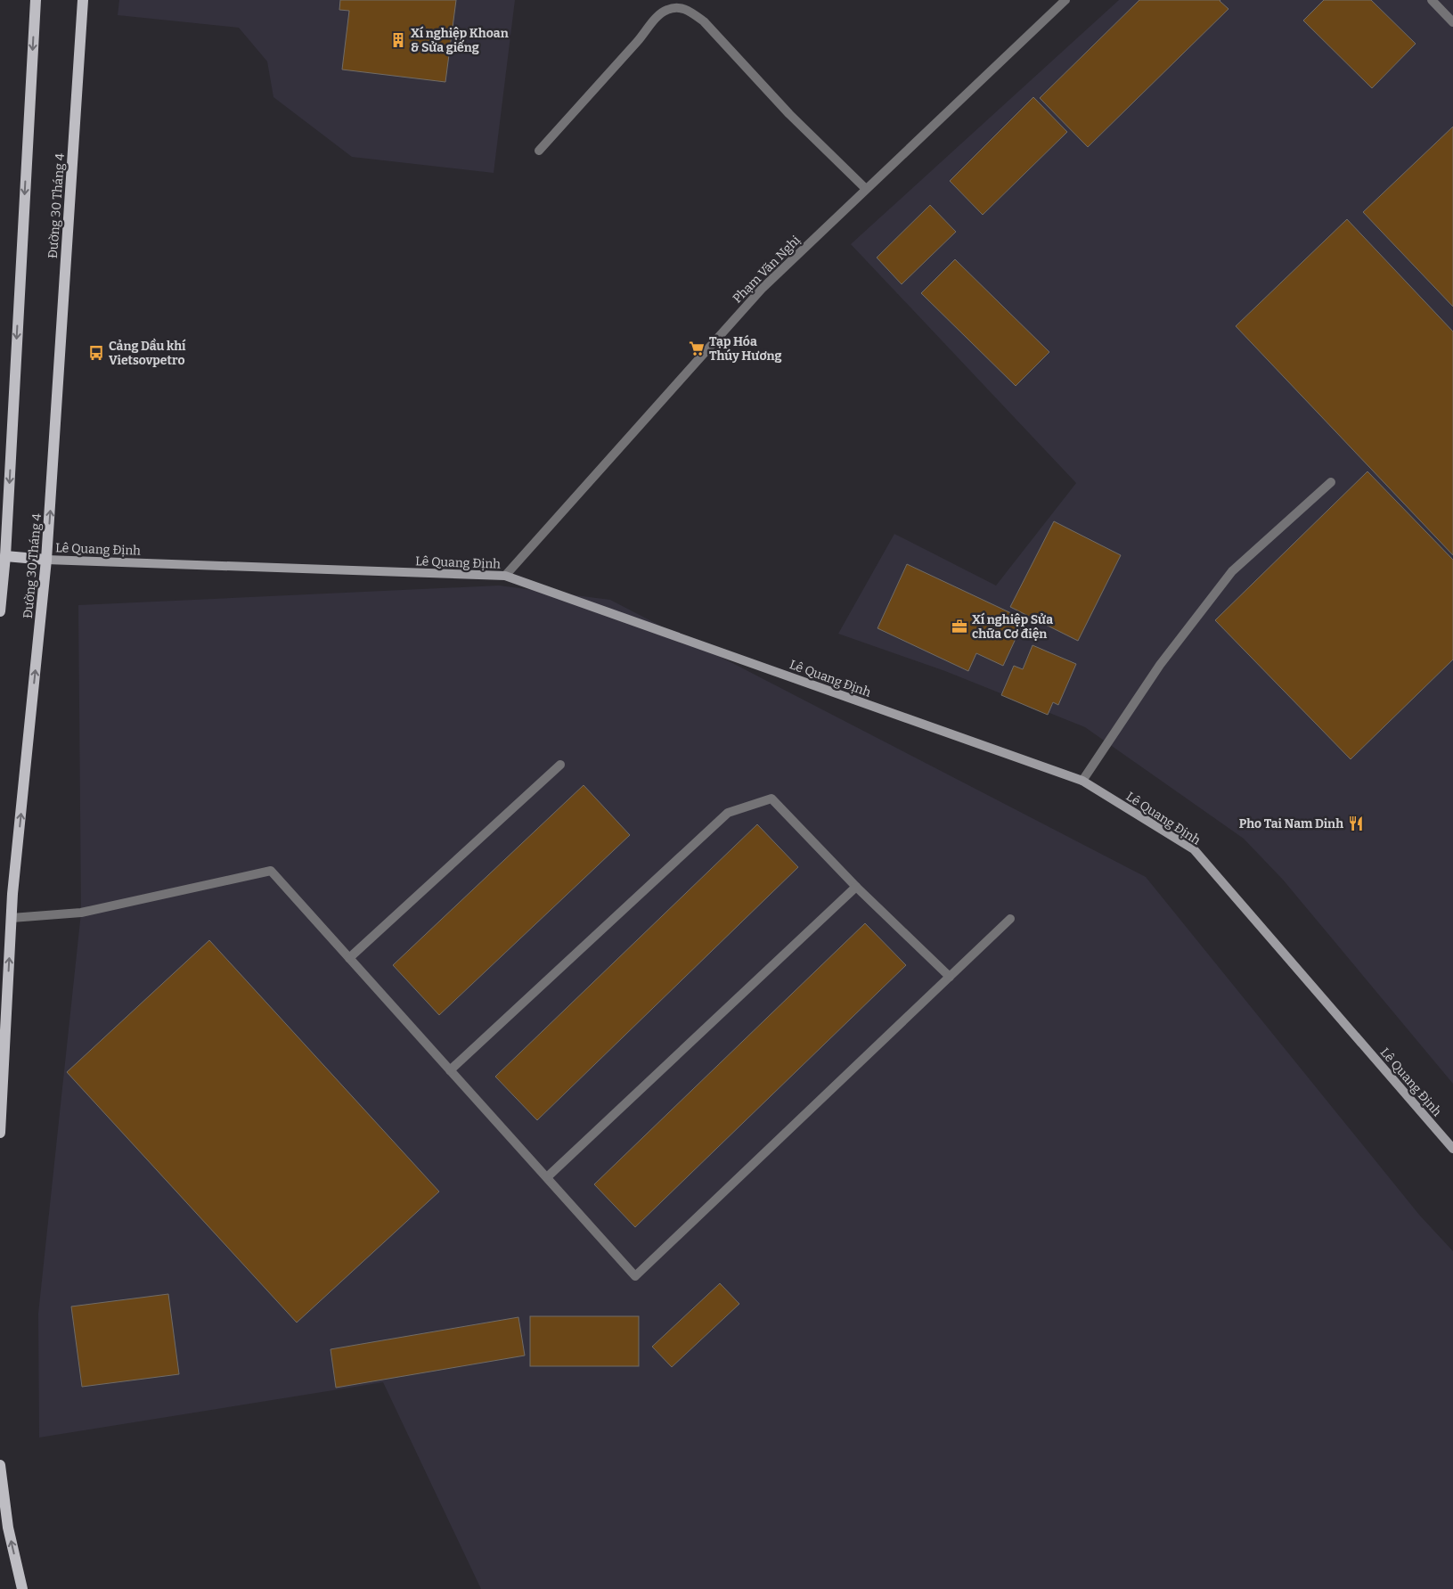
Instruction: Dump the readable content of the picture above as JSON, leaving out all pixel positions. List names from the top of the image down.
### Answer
{
  "streets": {
    "main road": ["Đường 30 Tháng 4", "Lê Quang Định"],
    "street": ["Phạm Văn Nghị"]
  },
  "crossings": [
    ["Đường 30 Tháng 4", "Lê Quang Định"],
    ["Phạm Văn Nghị", "Lê Quang Định"]
  ],
  "places": {
    "building": ["Xí nghiệp Khoan & Sửa giếng"],
    "supermarket": ["Tạp Hóa Thúy Hương"],
    "bus stop": ["Cảng Dầu khí Vietsovpetro"],
    "office": ["Xí nghiệp Sửa chữa Cơ điện"],
    "restaurant": ["Pho Tai Nam Dinh"]
  }
}
